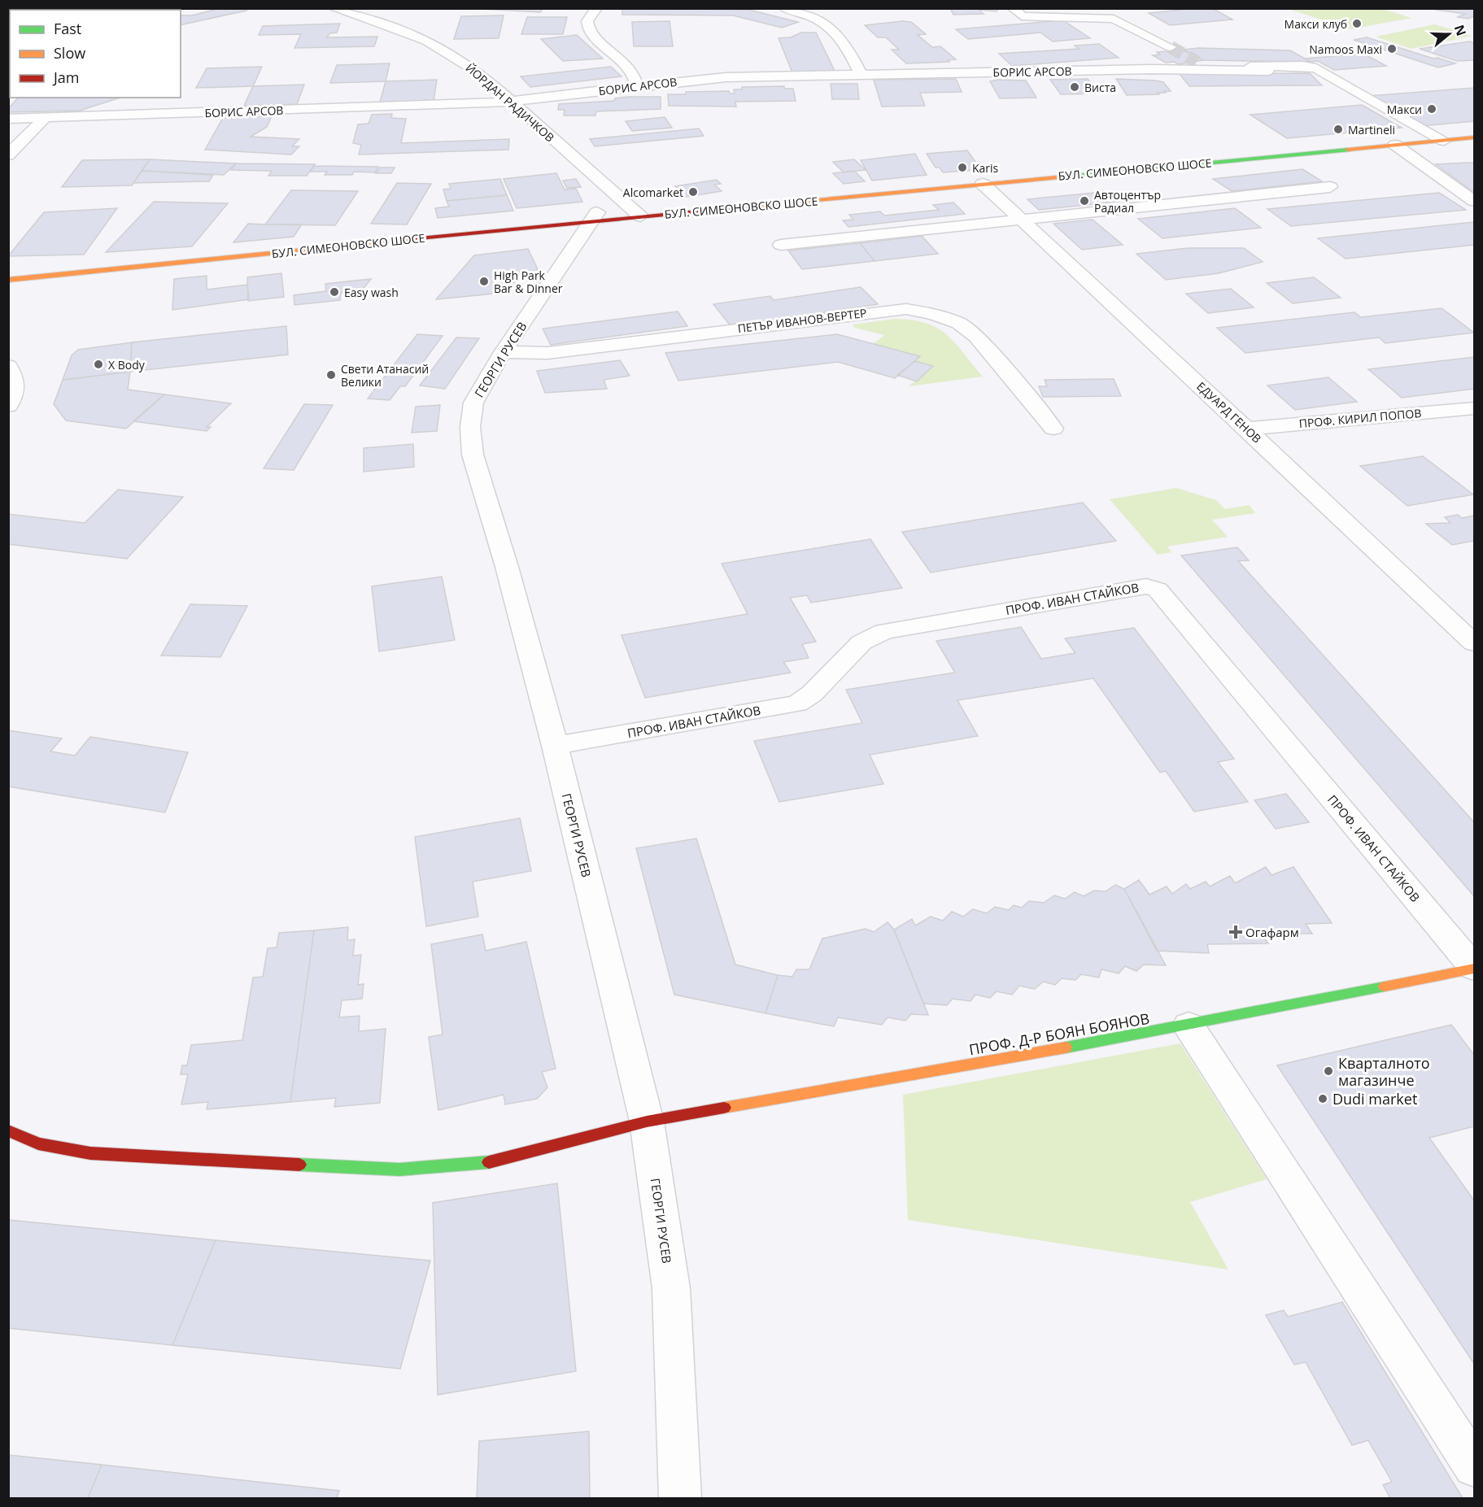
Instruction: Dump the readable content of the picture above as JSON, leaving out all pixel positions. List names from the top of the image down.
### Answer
{
  "streets": {
    "main road": ["БУЛ. СИМЕОНОВСКО ШОСЕ", "ПРОФ. Д-Р БОЯН БОЯНОВ"],
    "street": [
      "БОРИС АРСОВ",
      "ЙОРДАН РАДИЧКОВ",
      "ПЕТЪР ИВАНОВ-ВЕРТЕР",
      "ГЕОРГИ РУСЕВ",
      "ЕДУАРД ГЕНОВ",
      "ПРОФ. КИРИЛ ПОПОВ",
      "ПРОФ. ИВАН СТАЙКОВ"
    ]
  },
  "crossings": [
    ["БОРИС АРСОВ", "ЙОРДАН РАДИЧКОВ"],
    ["ЙОРДАН РАДИЧКОВ", "БУЛ. СИМЕОНОВСКО ШОСЕ"],
    ["БУЛ. СИМЕОНОВСКО ШОСЕ", "ГЕОРГИ РУСЕВ"],
    ["БУЛ. СИМЕОНОВСКО ШОСЕ", "ЕДУАРД ГЕНОВ"],
    ["ПЕТЪР ИВАНОВ-ВЕРТЕР", "ГЕОРГИ РУСЕВ"],
    ["ГЕОРГИ РУСЕВ", "ПРОФ. ИВАН СТАЙКОВ"],
    ["ГЕОРГИ РУСЕВ", "ПРОФ. Д-Р БОЯН БОЯНОВ"],
    ["ЕДУАРД ГЕНОВ", "ПРОФ. КИРИЛ ПОПОВ"],
    ["ПРОФ. ИВАН СТАЙКОВ", "ПРОФ. Д-Р БОЯН БОЯНОВ"]
  ],
  "places": {
    "other": [
      "Макси клуб",
      "Namoos Maxi",
      "Виста",
      "Макси",
      "Martineli",
      "Karis",
      "Alcomarket",
      "Автоцентър Радиал",
      "High Park Bar & Dinner",
      "Easy wash",
      "X Body",
      "Свети Атанасий Велики",
      "Кварталното магазинче",
      "Dudi market"
    ],
    "health": ["Огафарм"]
  },
  "legend": ["Fast", "Slow", "Jam"],
  "north": "right"
}
